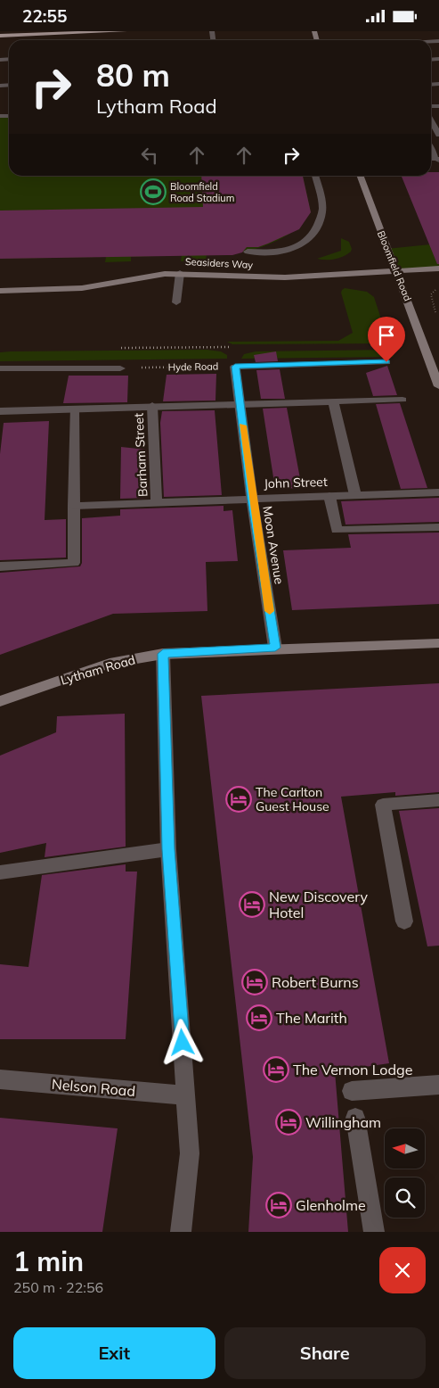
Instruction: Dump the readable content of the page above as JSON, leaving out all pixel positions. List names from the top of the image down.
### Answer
{
  "streets": {
    "street": [
      "Seasiders Way",
      "Bloomfield Road",
      "Hyde Road",
      "Barham Street",
      "John Street",
      "Moon Avenue",
      "Lytham Road",
      "Nelson Road"
    ]
  },
  "crossings": [
    ["Seasiders Way", "Bloomfield Road"],
    ["Hyde Road", "Moon Avenue"],
    ["Barham Street", "John Street"],
    ["John Street", "Moon Avenue"],
    ["Moon Avenue", "Lytham Road"]
  ],
  "places": {
    "sports": ["Bloomfield Road Stadium"],
    "hotel": [
      "The Carlton Guest House",
      "New Discovery Hotel",
      "Robert Burns",
      "The Marith",
      "The Vernon Lodge",
      "Willingham",
      "Glenholme"
    ]
  },
  "north": "left",
  "page": {
    "status": "22:55",
    "turn": ["80 m", "Lytham Road"],
    "heading": ["1 min", "250 m · 22:56"],
    "buttons": ["Exit", "Share"]
  }
}
